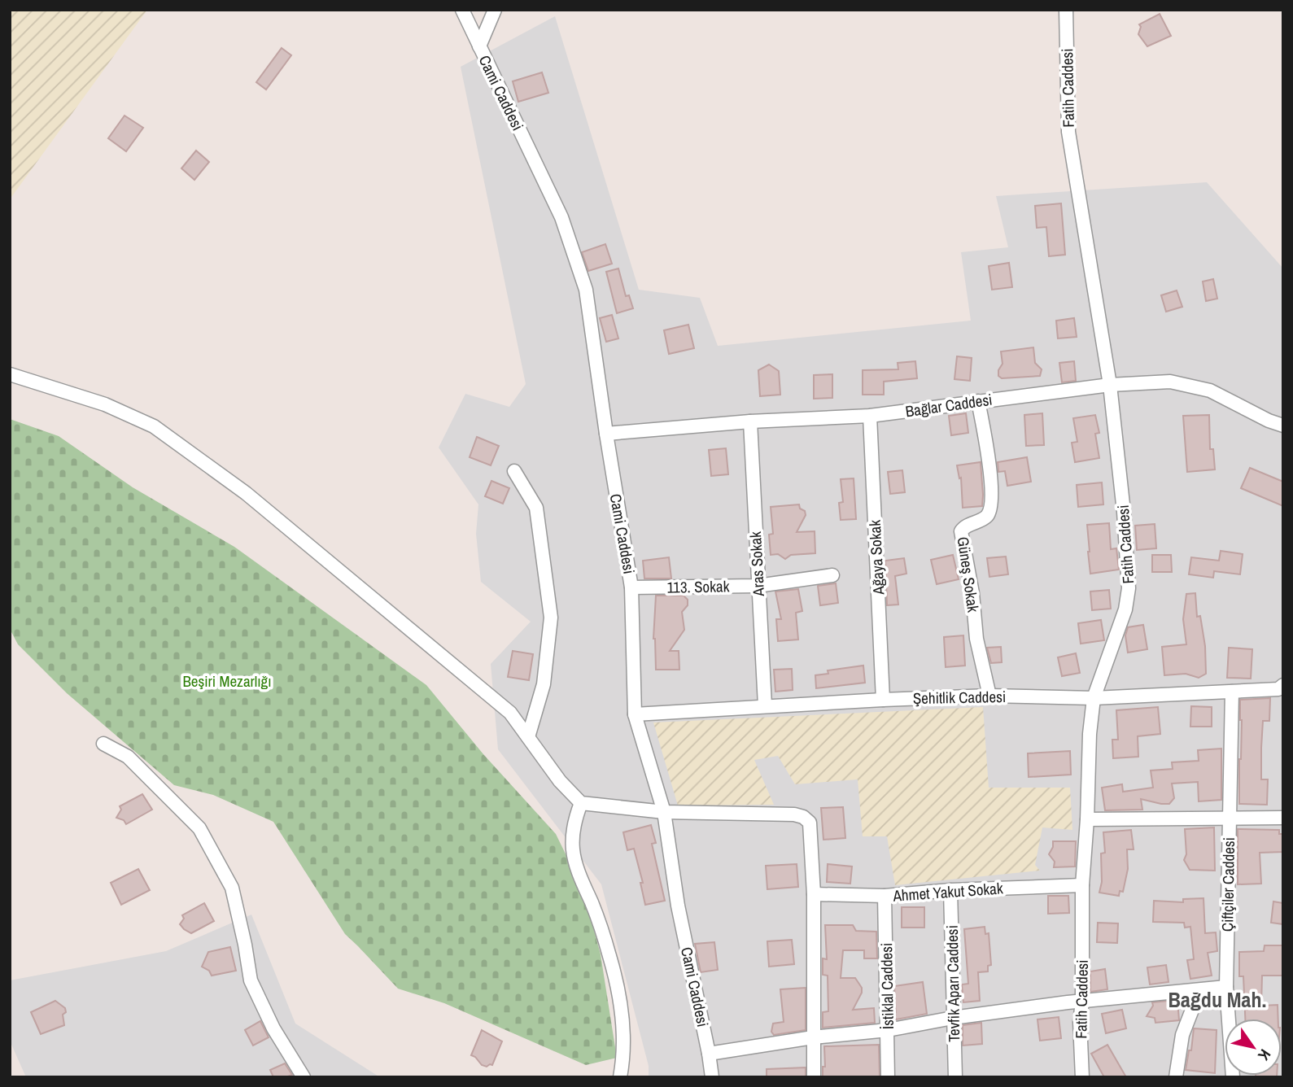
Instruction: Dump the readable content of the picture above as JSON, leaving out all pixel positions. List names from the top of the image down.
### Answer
{
  "streets": {
    "street": [
      "Fatih Caddesi",
      "Cami Caddesi",
      "Bağlar Caddesi",
      "Ağaya Sokak",
      "Aras Sokak",
      "Güneş Sokak",
      "113. Sokak",
      "Şehitlik Caddesi",
      "Çiftçiler Caddesi",
      "Ahmet Yakut Sokak",
      "Tevfik Aparı Caddesi",
      "İstiklal Caddesi"
    ]
  },
  "crossings": [
    ["Fatih Caddesi", "Bağlar Caddesi"],
    ["Fatih Caddesi", "Şehitlik Caddesi"],
    ["Fatih Caddesi", "Ahmet Yakut Sokak"],
    ["Cami Caddesi", "Bağlar Caddesi"],
    ["Cami Caddesi", "113. Sokak"],
    ["Cami Caddesi", "Şehitlik Caddesi"],
    ["Bağlar Caddesi", "Ağaya Sokak"],
    ["Bağlar Caddesi", "Aras Sokak"],
    ["Bağlar Caddesi", "Güneş Sokak"],
    ["Ağaya Sokak", "Şehitlik Caddesi"],
    ["Aras Sokak", "113. Sokak"],
    ["Aras Sokak", "Şehitlik Caddesi"],
    ["Güneş Sokak", "Şehitlik Caddesi"],
    ["Şehitlik Caddesi", "Çiftçiler Caddesi"],
    ["Ahmet Yakut Sokak", "Tevfik Aparı Caddesi"],
    ["Ahmet Yakut Sokak", "İstiklal Caddesi"]
  ],
  "districts": ["Bağdu Mah."],
  "parks": ["Beşiri Mezarlığı"],
  "north": "bottom right"
}
